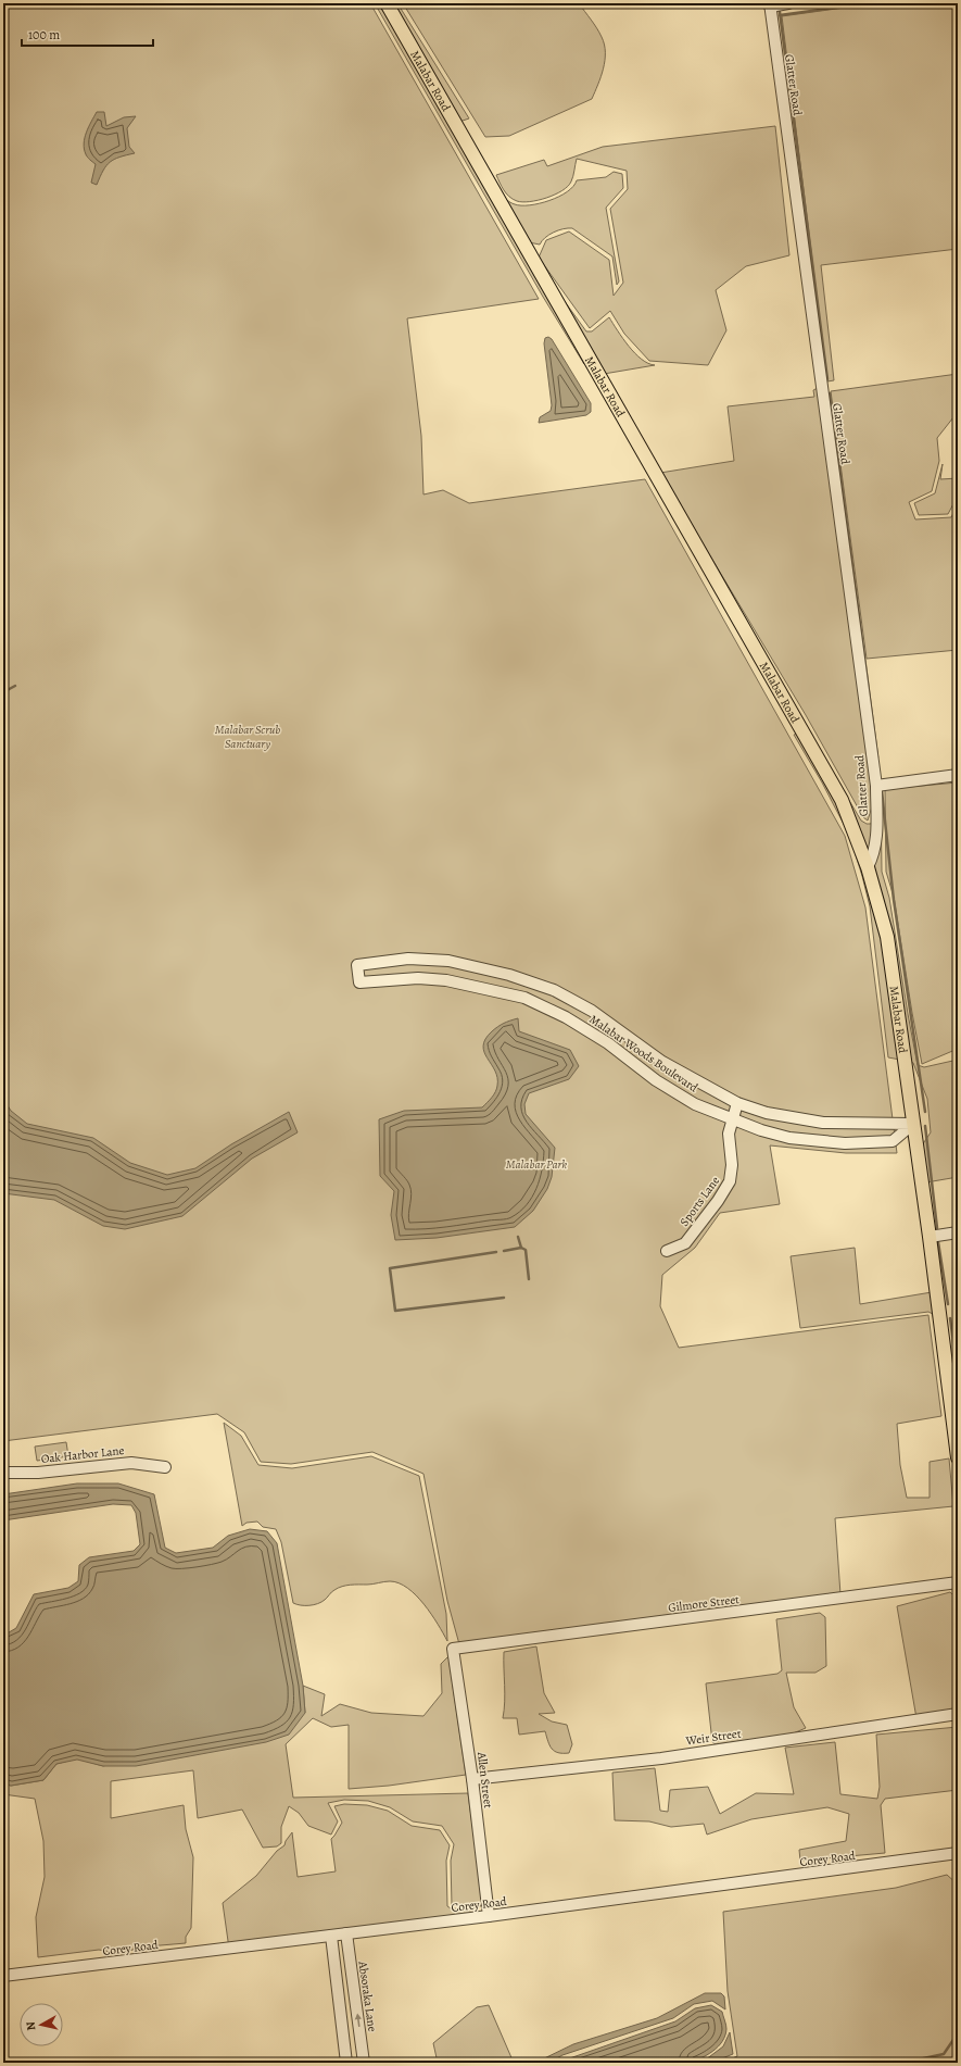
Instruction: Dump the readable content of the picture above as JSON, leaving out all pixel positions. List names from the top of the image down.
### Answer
{
  "streets": {
    "main road": ["Malabar Road"],
    "street": [
      "Glatter Road",
      "Malabar Woods Boulevard",
      "Sports Lane",
      "Oak Harbor Lane",
      "Gilmore Street",
      "Weir Street",
      "Allen Street",
      "Corey Road",
      "Absoraka Lane"
    ]
  },
  "crossings": [
    ["Malabar Road", "Glatter Road"],
    ["Malabar Road", "Malabar Woods Boulevard"],
    ["Malabar Woods Boulevard", "Sports Lane"],
    ["Gilmore Street", "Allen Street"],
    ["Weir Street", "Allen Street"],
    ["Allen Street", "Corey Road"],
    ["Corey Road", "Absoraka Lane"]
  ],
  "parks": ["Malabar Scrub Sanctuary", "Malabar Park"],
  "scale_bar": "100 m",
  "north": "left"
}
